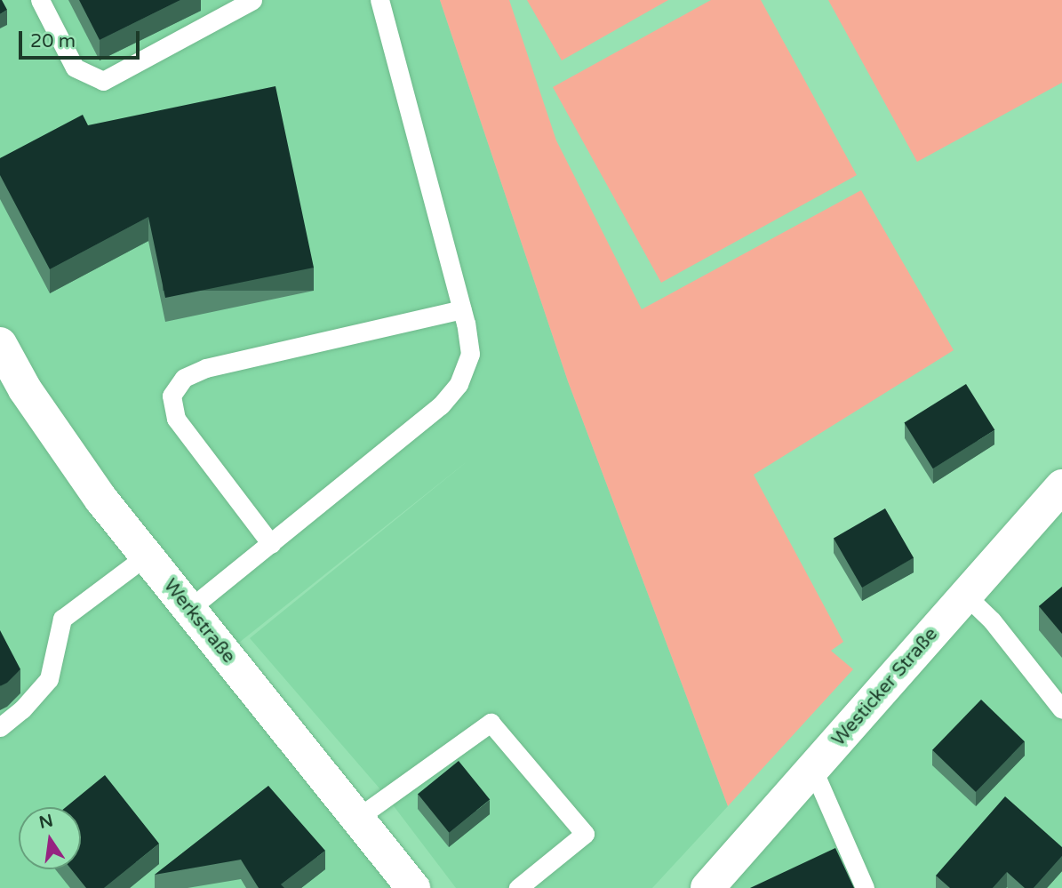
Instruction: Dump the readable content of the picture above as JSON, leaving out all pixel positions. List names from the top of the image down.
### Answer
{
  "streets": {
    "street": ["Werkstraße", "Westicker Straße"]
  },
  "scale_bar": "20 m",
  "north": "top"
}
